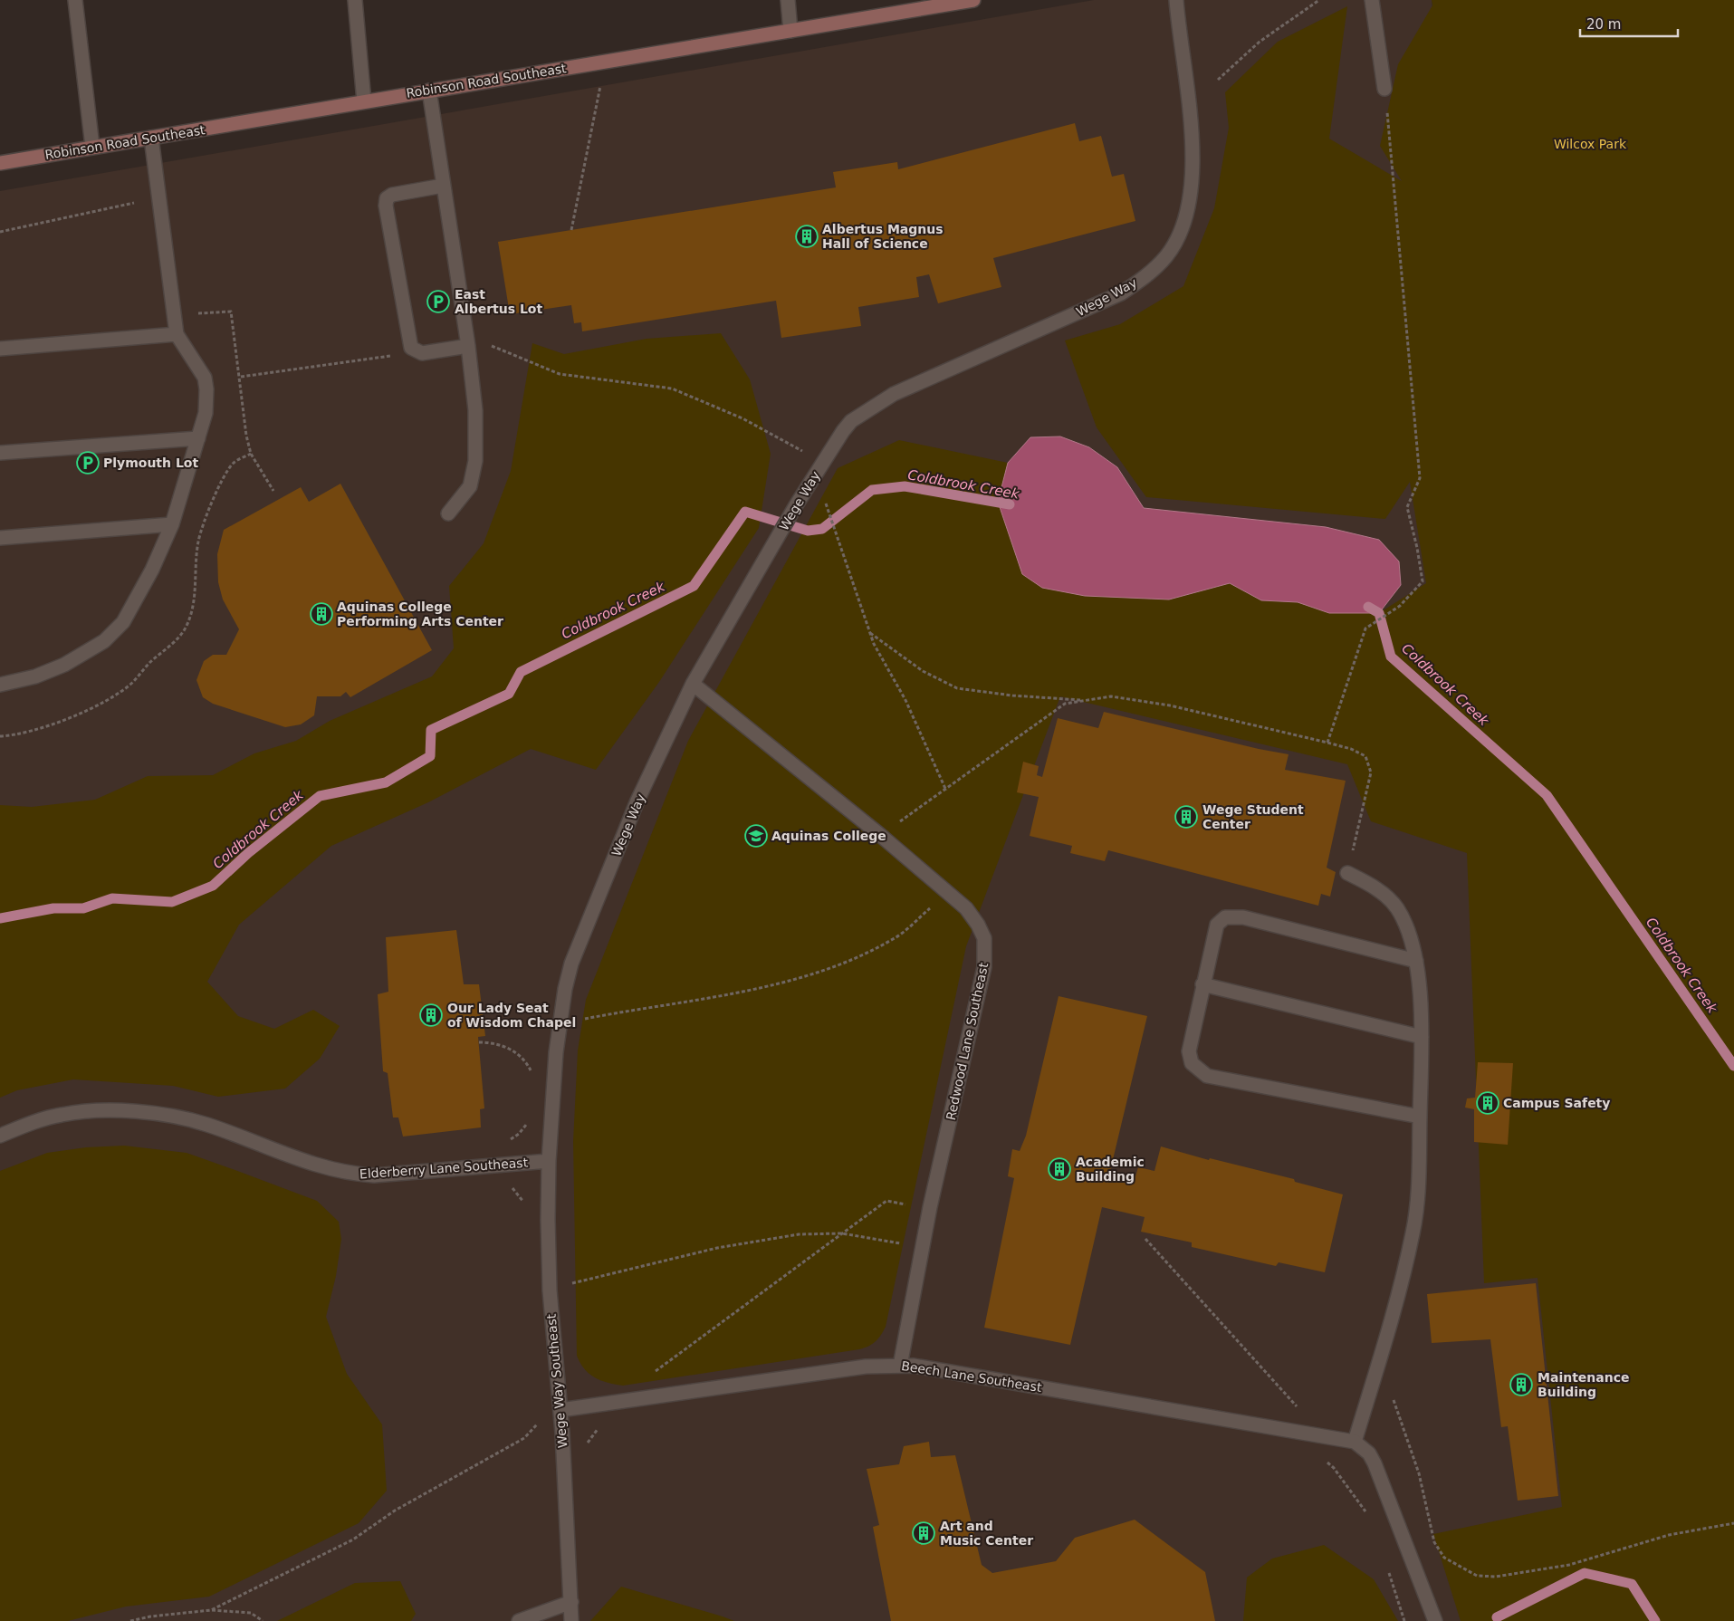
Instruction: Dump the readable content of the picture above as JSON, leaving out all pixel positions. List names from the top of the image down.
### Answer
{
  "streets": {
    "main road": ["Robinson Road Southeast"],
    "street": [
      "Wege Way",
      "Redwood Lane Southeast",
      "Elderberry Lane Southeast",
      "Beech Lane Southeast",
      "Wege Way Southeast"
    ]
  },
  "crossings": [
    ["Wege Way", "Redwood Lane Southeast"],
    ["Wege Way", "Elderberry Lane Southeast"],
    ["Wege Way", "Wege Way Southeast"],
    ["Redwood Lane Southeast", "Beech Lane Southeast"],
    ["Elderberry Lane Southeast", "Wege Way Southeast"],
    ["Beech Lane Southeast", "Wege Way Southeast"]
  ],
  "water": ["Coldbrook Creek"],
  "parks": ["Wilcox Park"],
  "places": {
    "building": [
      "Albertus Magnus Hall of Science",
      "Aquinas College Performing Arts Center",
      "Wege Student Center",
      "Our Lady Seat of Wisdom Chapel",
      "Campus Safety",
      "Academic Building",
      "Maintenance Building",
      "Art and Music Center"
    ],
    "parking": ["East Albertus Lot", "Plymouth Lot"],
    "school or university": ["Aquinas College"]
  },
  "scale_bar": "20 m"
}
